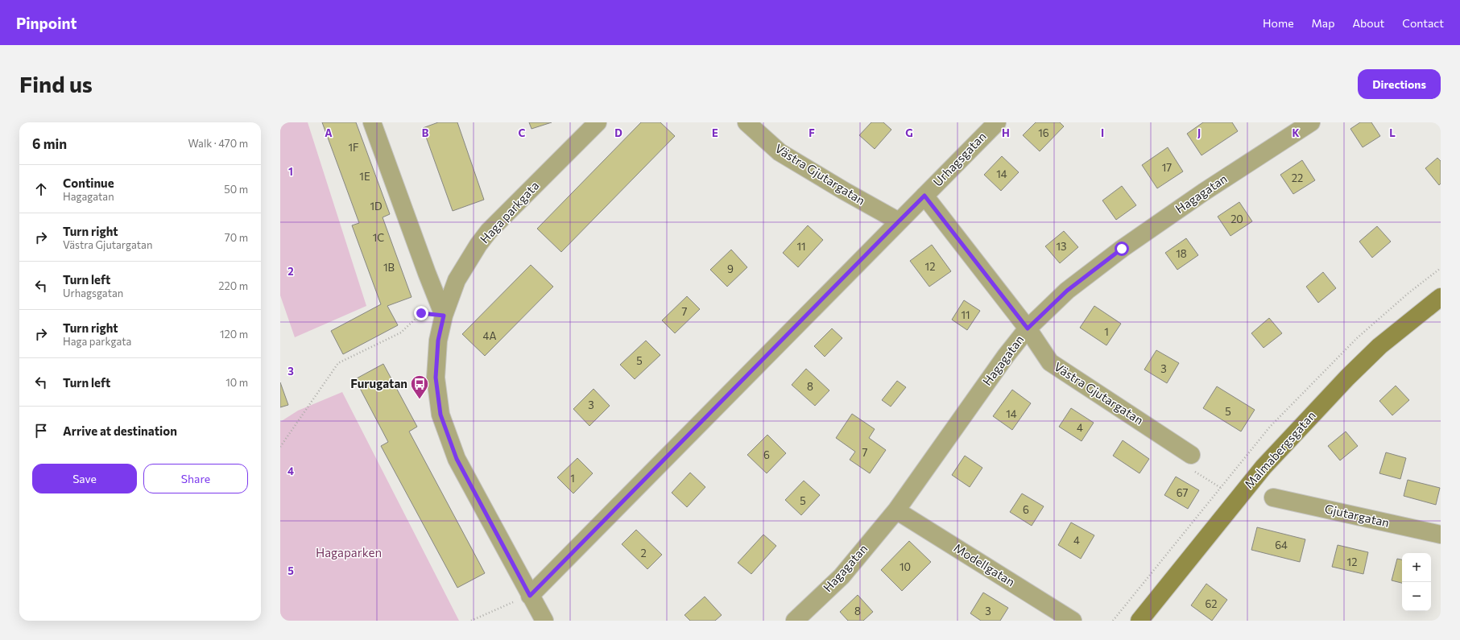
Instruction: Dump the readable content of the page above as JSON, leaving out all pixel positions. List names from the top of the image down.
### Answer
{
  "streets": {
    "main road": ["Malmabergsgatan"],
    "street": [
      "Urhagsgatan",
      "Västra Gjutargatan",
      "Hagagatan",
      "Haga parkgata",
      "Gjutargatan",
      "Modellgatan"
    ]
  },
  "crossings": [
    ["Urhagsgatan", "Västra Gjutargatan"],
    ["Urhagsgatan", "Haga parkgata"],
    ["Västra Gjutargatan", "Hagagatan"],
    ["Hagagatan", "Modellgatan"]
  ],
  "parks": ["Hagaparken"],
  "places": {
    "bus stop": ["Furugatan"]
  },
  "house_numbers": [
    "16",
    "1F",
    "17",
    "14",
    "1E",
    "22",
    "1D",
    "20",
    "1C",
    "11",
    "13",
    "18",
    "12",
    "1B",
    "9",
    "7",
    "11",
    "1",
    "4A",
    "5",
    "3",
    "8",
    "3",
    "5",
    "14",
    "4",
    "7",
    "6",
    "1",
    "67",
    "5",
    "6",
    "4",
    "64",
    "2",
    "12",
    "10",
    "62",
    "8",
    "3"
  ],
  "page": {
    "header": "Pinpoint",
    "nav": [
      "Home",
      "Map",
      "About",
      "Contact"
    ],
    "buttons": [
      "Directions",
      ["Save", "Share"]
    ],
    "title": "Find us",
    "heading": ["6 min", "Walk · 470 m"],
    "list": [
      ["Continue", "Hagagatan", "50 m"],
      ["Turn right", "Västra Gjutargatan", "70 m"],
      ["Turn left", "Urhagsgatan", "220 m"],
      ["Turn right", "Haga parkgata", "120 m"],
      ["Turn left", "10 m"],
      "Arrive at destination"
    ],
    "map_buttons": ["+", "−"]
  },
  "grid": {
    "columns": [
      "A",
      "B",
      "C",
      "D",
      "E",
      "F",
      "G",
      "H",
      "I",
      "J",
      "K",
      "L"
    ],
    "rows": [
      "1",
      "2",
      "3",
      "4",
      "5"
    ]
  }
}
